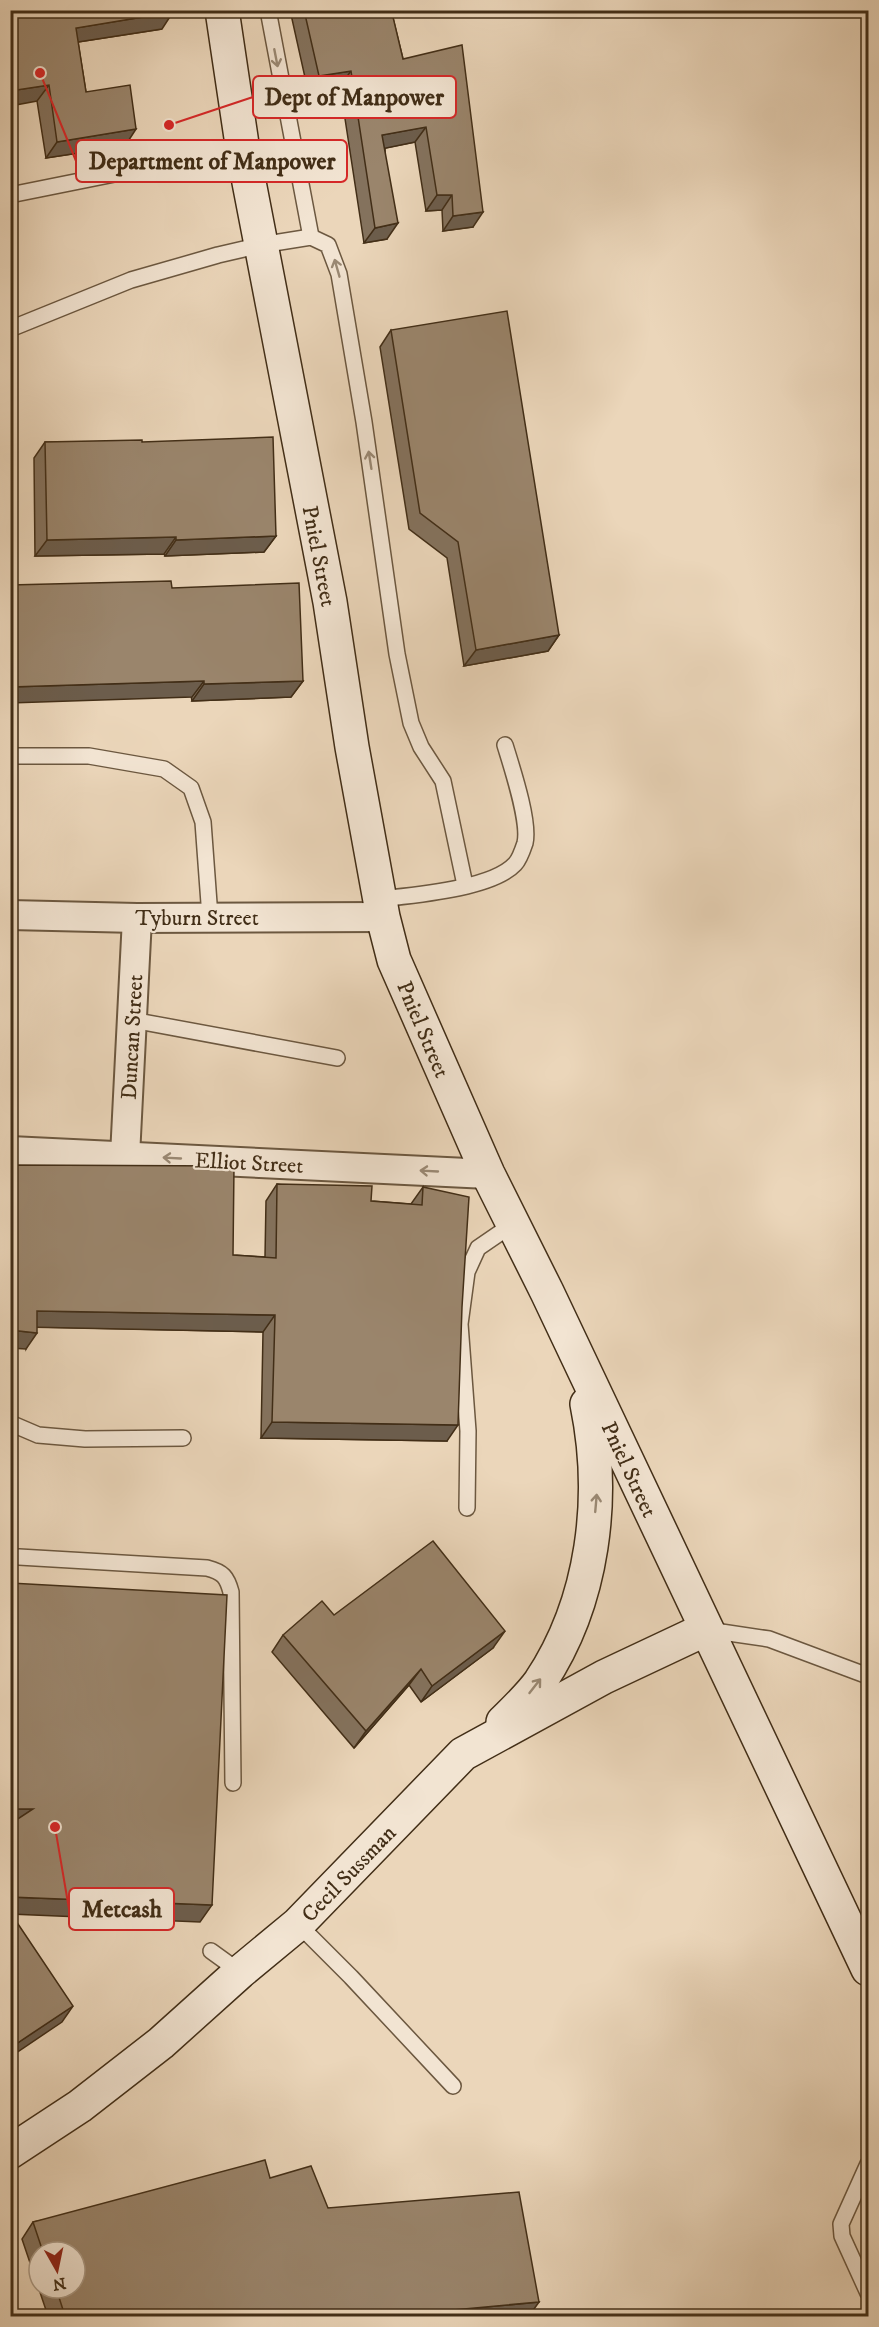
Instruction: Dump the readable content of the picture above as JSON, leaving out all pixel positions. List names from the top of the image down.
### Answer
{
  "streets": {
    "main road": ["Pniel Street", "Cecil Sussman"],
    "street": ["Tyburn Street", "Duncan Street", "Elliot Street"]
  },
  "crossings": [
    ["Pniel Street", "Tyburn Street"],
    ["Pniel Street", "Elliot Street"],
    ["Pniel Street", "Cecil Sussman"],
    ["Tyburn Street", "Duncan Street"],
    ["Duncan Street", "Elliot Street"]
  ],
  "one_way": ["Elliot Street"],
  "places": ["Department of Manpower", "Dept of Manpower", "Metcash"],
  "north": "bottom"
}
